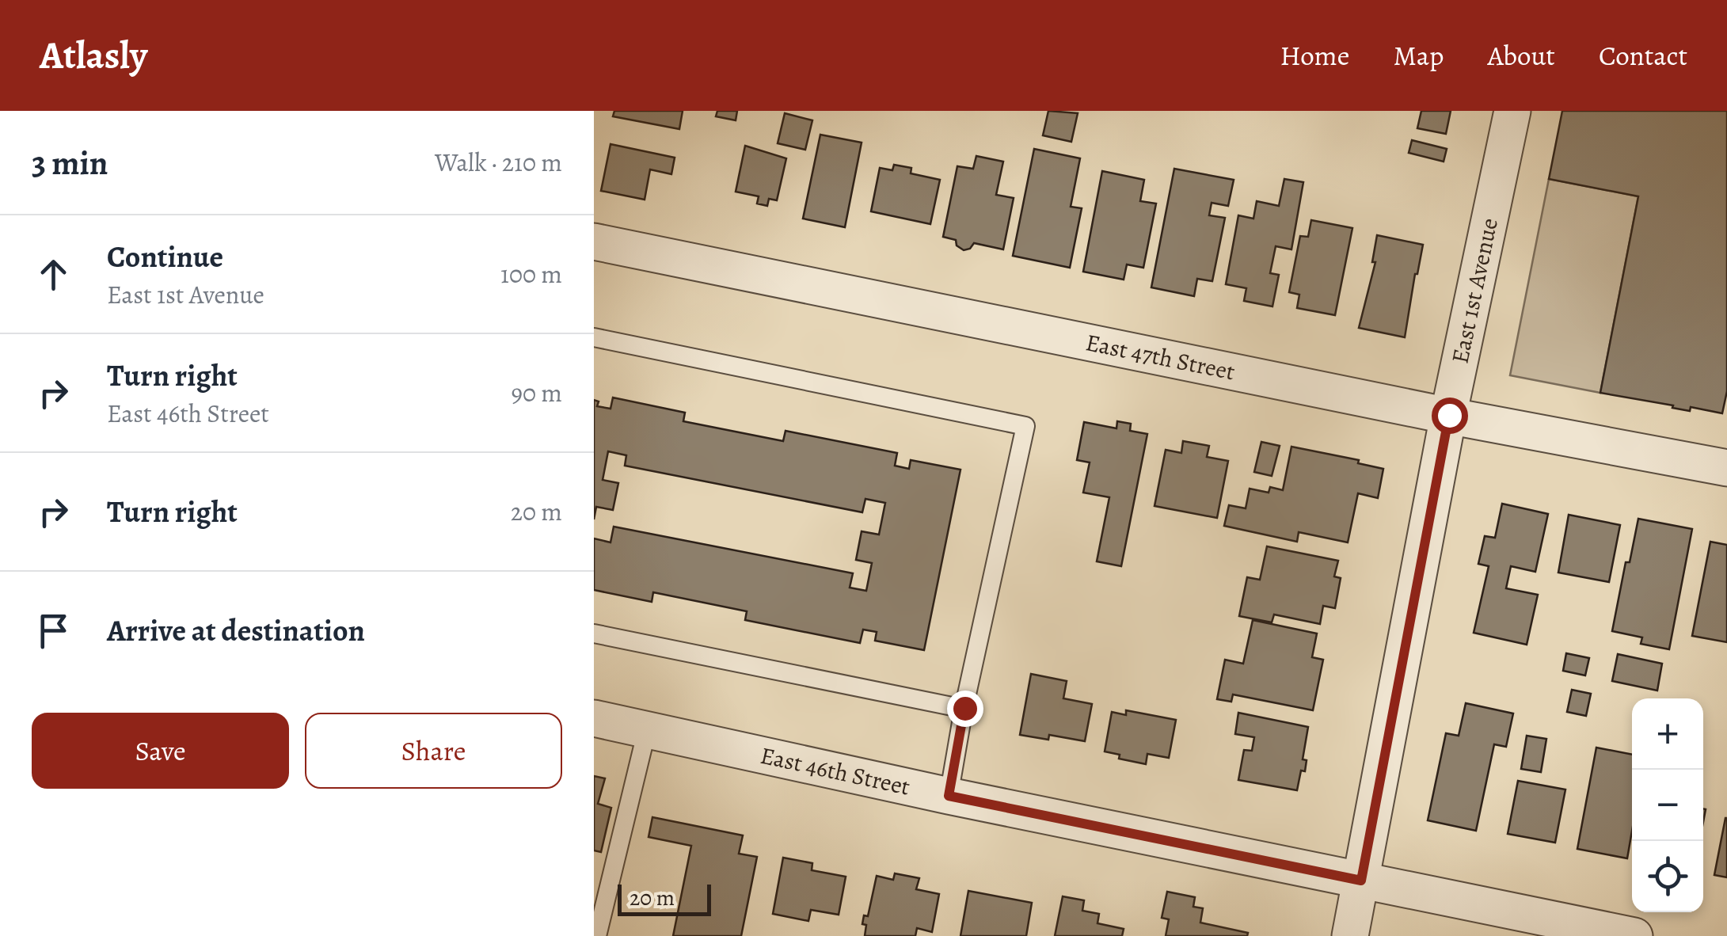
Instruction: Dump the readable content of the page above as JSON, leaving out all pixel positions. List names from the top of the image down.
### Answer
{
  "streets": {
    "street": ["East 1st Avenue", "East 47th Street", "East 46th Street"]
  },
  "crossings": [
    ["East 1st Avenue", "East 47th Street"],
    ["East 1st Avenue", "East 46th Street"]
  ],
  "scale_bar": "20 m",
  "page": {
    "header": "Atlasly",
    "nav": [
      "Home",
      "Map",
      "About",
      "Contact"
    ],
    "heading": ["3 min", "Walk · 210 m"],
    "list": [
      ["Continue", "East 1st Avenue", "100 m"],
      ["Turn right", "East 46th Street", "90 m"],
      ["Turn right", "20 m"],
      "Arrive at destination"
    ],
    "buttons": ["Save", "Share"],
    "map_buttons": ["+", "−"],
    "scale": "20 m"
  }
}
